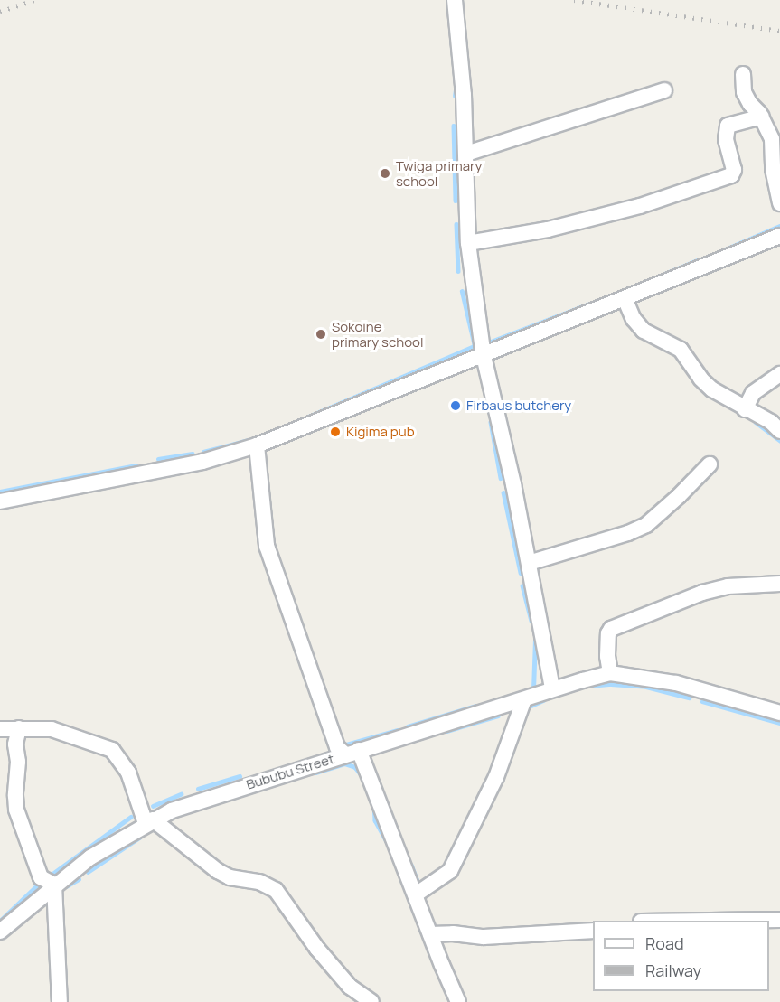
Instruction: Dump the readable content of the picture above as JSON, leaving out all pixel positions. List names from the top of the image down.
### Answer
{
  "streets": {
    "street": ["Bububu Street"]
  },
  "places": [
    "Twiga primary school",
    "Sokoine primary school",
    "Firbaus butchery",
    "Kigima pub"
  ],
  "legend": ["Road", "Railway"]
}
